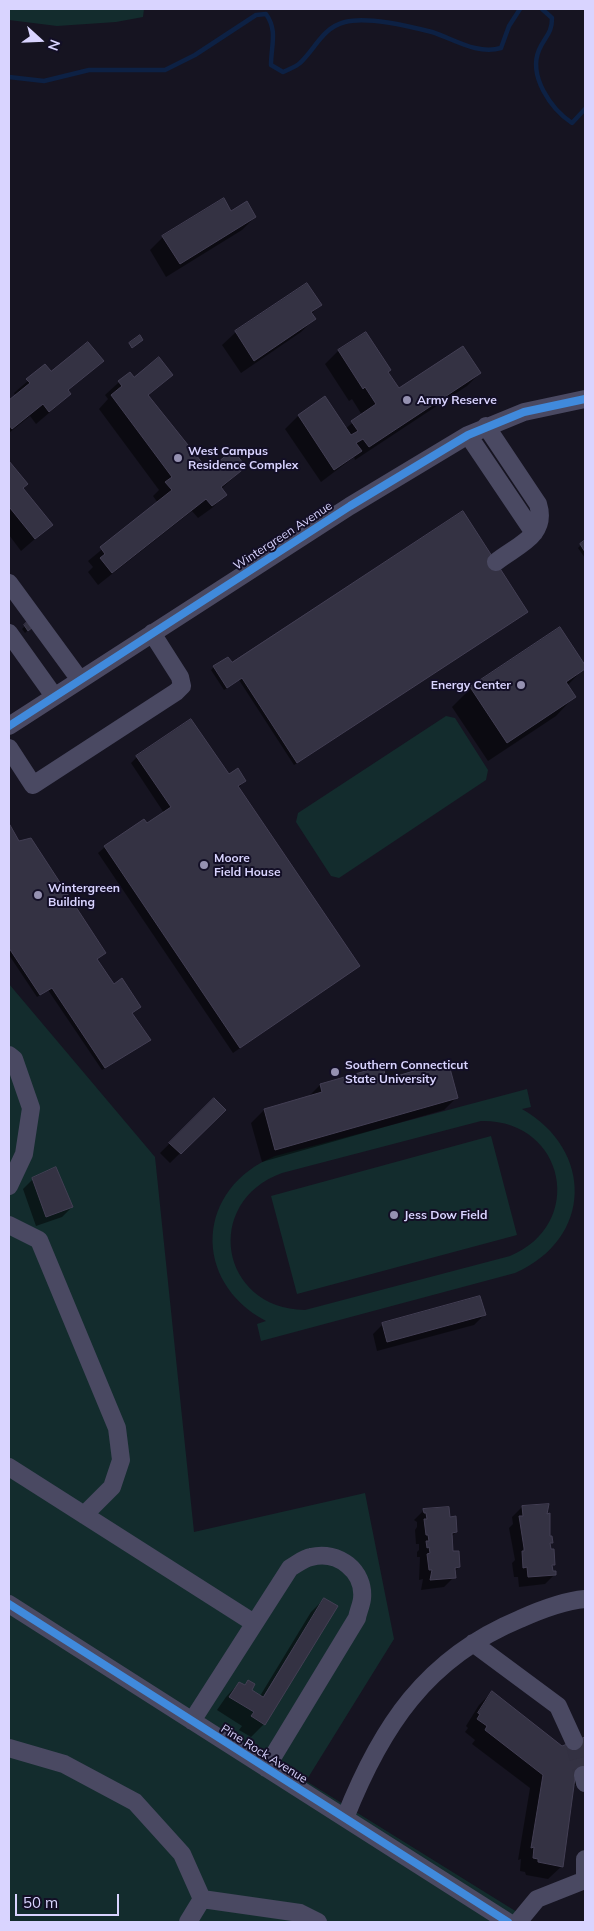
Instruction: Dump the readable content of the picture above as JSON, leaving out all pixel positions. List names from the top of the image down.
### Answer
{
  "streets": {
    "street": ["Wintergreen Avenue", "Pine Rock Avenue"]
  },
  "places": [
    "Army Reserve",
    "West Campus Residence Complex",
    "Energy Center",
    "Moore Field House",
    "Wintergreen Building",
    "Southern Connecticut State University",
    "Jess Dow Field"
  ],
  "scale_bar": "50 m",
  "north": "right"
}
